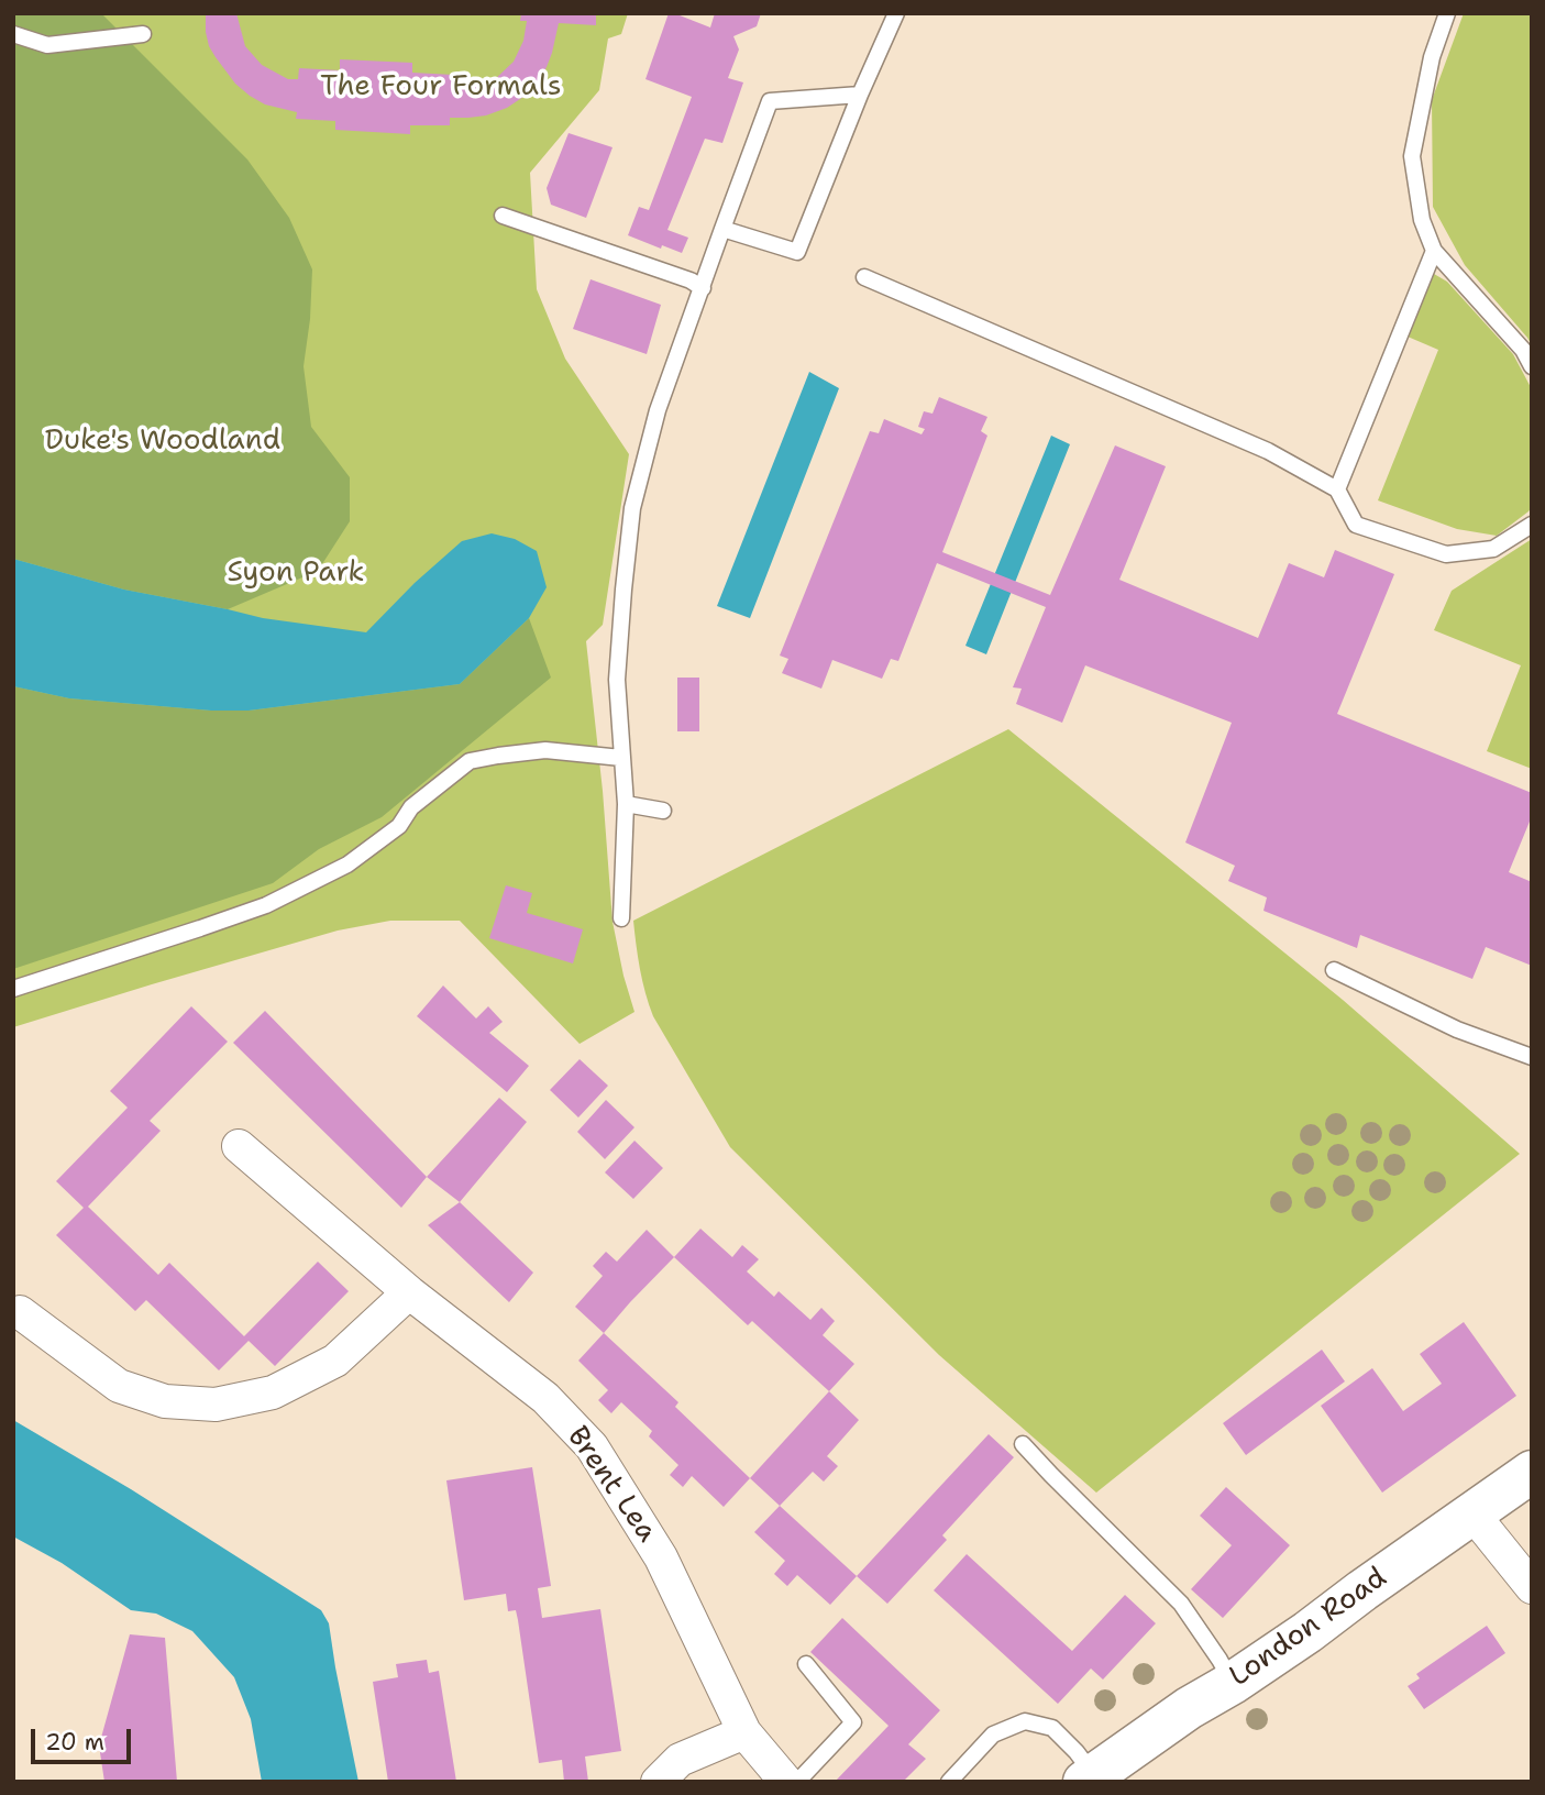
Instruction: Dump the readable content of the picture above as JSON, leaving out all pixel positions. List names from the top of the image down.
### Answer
{
  "streets": {
    "main road": ["London Road"],
    "street": ["Brent Lea"]
  },
  "parks": ["The Four Formals", "Duke's Woodland", "Syon Park"],
  "scale_bar": "20 m"
}
